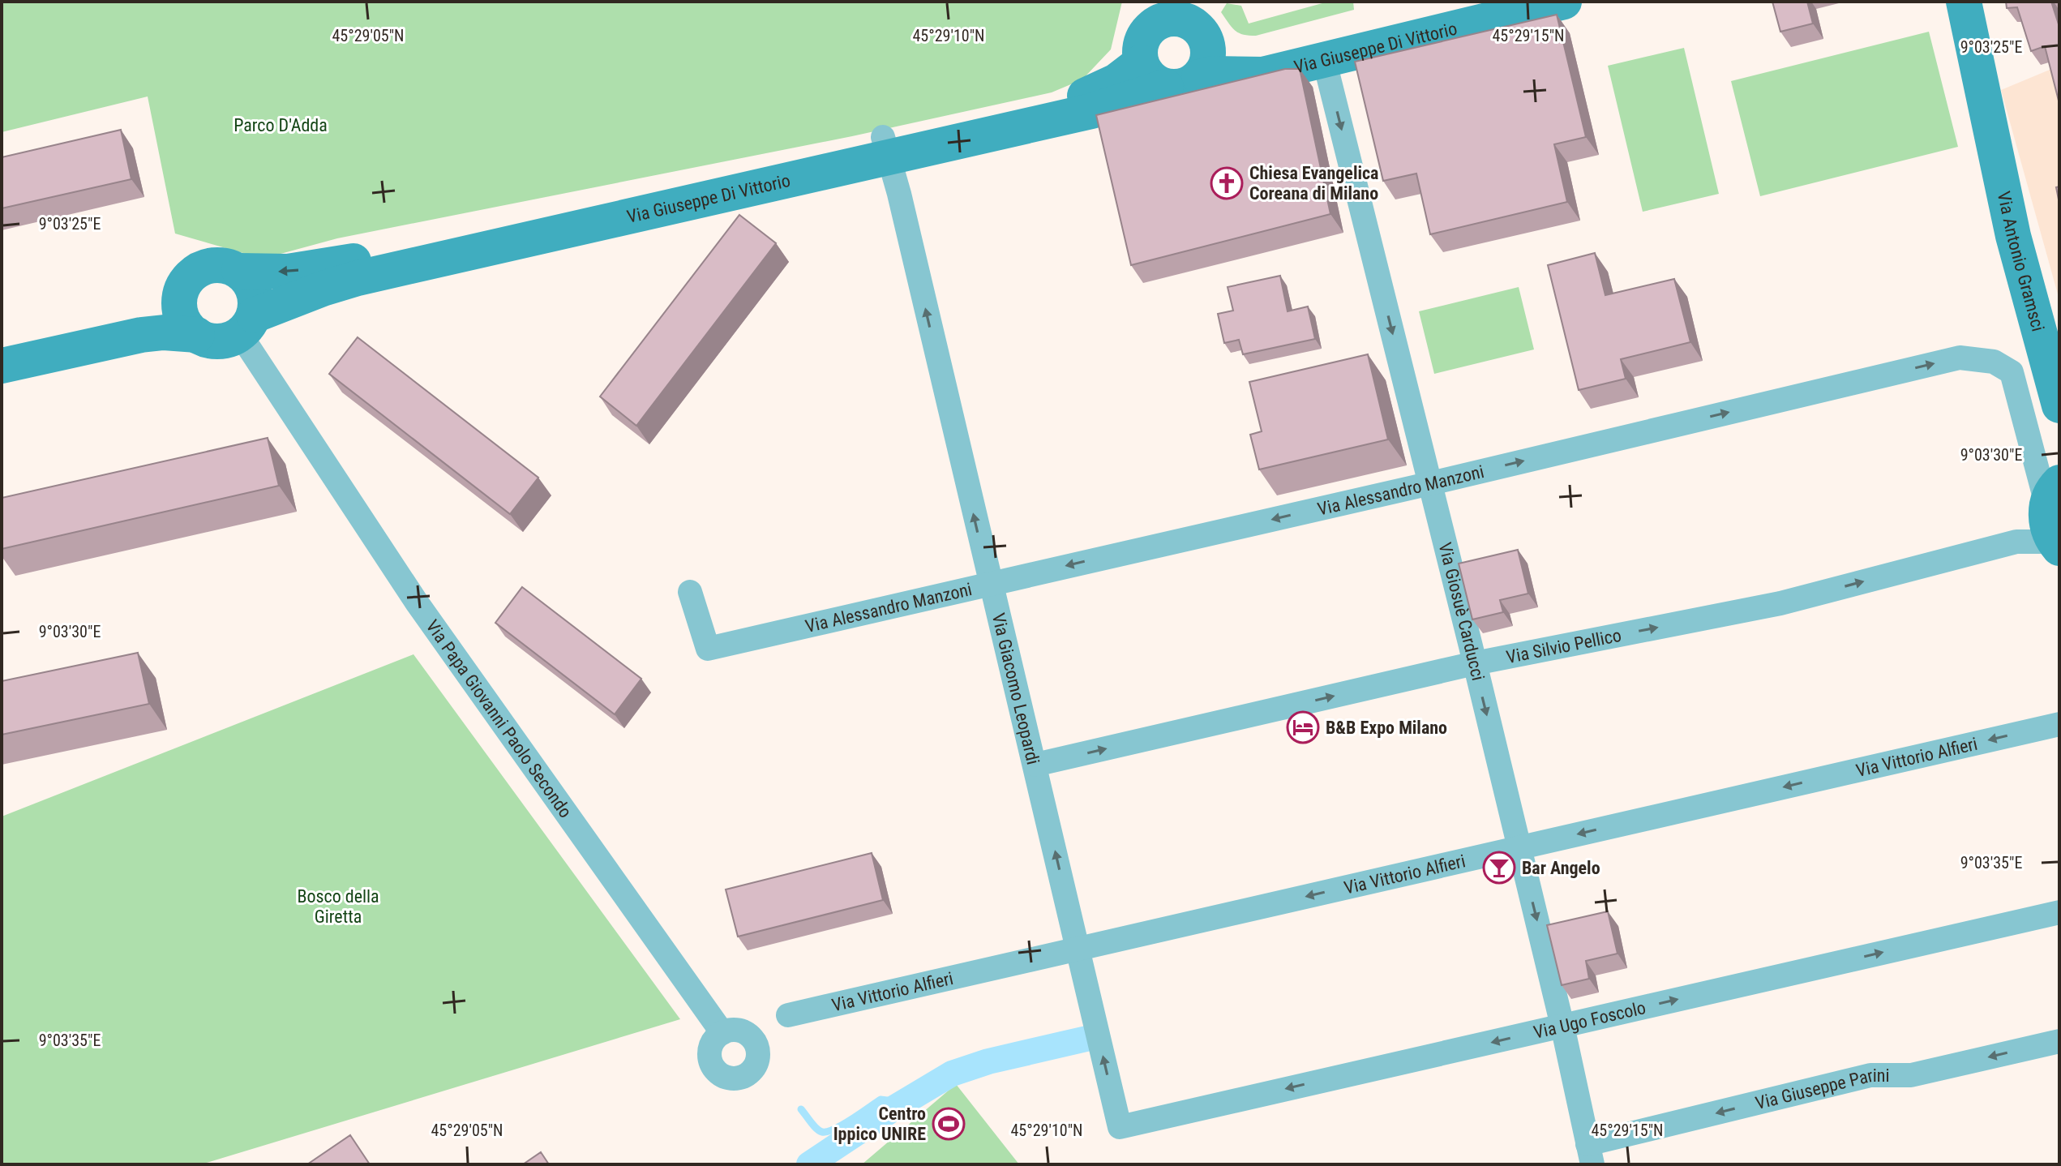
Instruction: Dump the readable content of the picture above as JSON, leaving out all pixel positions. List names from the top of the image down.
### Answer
{
  "streets": {
    "street": [
      "Via Giuseppe Di Vittorio",
      "Via Antonio Gramsci",
      "Via Alessandro Manzoni",
      "Via Giosuè Carducci",
      "Via Silvio Pellico",
      "Via Giacomo Leopardi",
      "Via Papa Giovanni Paolo Secondo",
      "Via Vittorio Alfieri",
      "Via Ugo Foscolo",
      "Via Giuseppe Parini"
    ]
  },
  "crossings": [
    ["Via Giuseppe Di Vittorio", "Via Giosuè Carducci"],
    ["Via Giuseppe Di Vittorio", "Via Giacomo Leopardi"],
    ["Via Giuseppe Di Vittorio", "Via Papa Giovanni Paolo Secondo"],
    ["Via Alessandro Manzoni", "Via Giosuè Carducci"],
    ["Via Alessandro Manzoni", "Via Giacomo Leopardi"],
    ["Via Giosuè Carducci", "Via Silvio Pellico"],
    ["Via Giosuè Carducci", "Via Vittorio Alfieri"],
    ["Via Giosuè Carducci", "Via Ugo Foscolo"],
    ["Via Giosuè Carducci", "Via Giuseppe Parini"],
    ["Via Silvio Pellico", "Via Giacomo Leopardi"],
    ["Via Giacomo Leopardi", "Via Vittorio Alfieri"],
    ["Via Giacomo Leopardi", "Via Ugo Foscolo"]
  ],
  "one_way": [
    "Via Giosuè Carducci",
    "Via Silvio Pellico",
    "Via Giacomo Leopardi",
    "Via Vittorio Alfieri",
    "Via Giuseppe Parini"
  ],
  "parks": ["Parco D'Adda", "Bosco della Giretta"],
  "places": {
    "church": ["Chiesa Evangelica Coreana di Milano"],
    "hotel": ["B&B Expo Milano"],
    "bar": ["Bar Angelo"],
    "sports": ["Centro Ippico UNIRE"]
  },
  "coordinates": [
    "45°29'05\"N",
    "45°29'10\"N",
    "45°29'15\"N",
    "9°03'25\"E",
    "9°03'30\"E",
    "9°03'35\"E"
  ]
}
